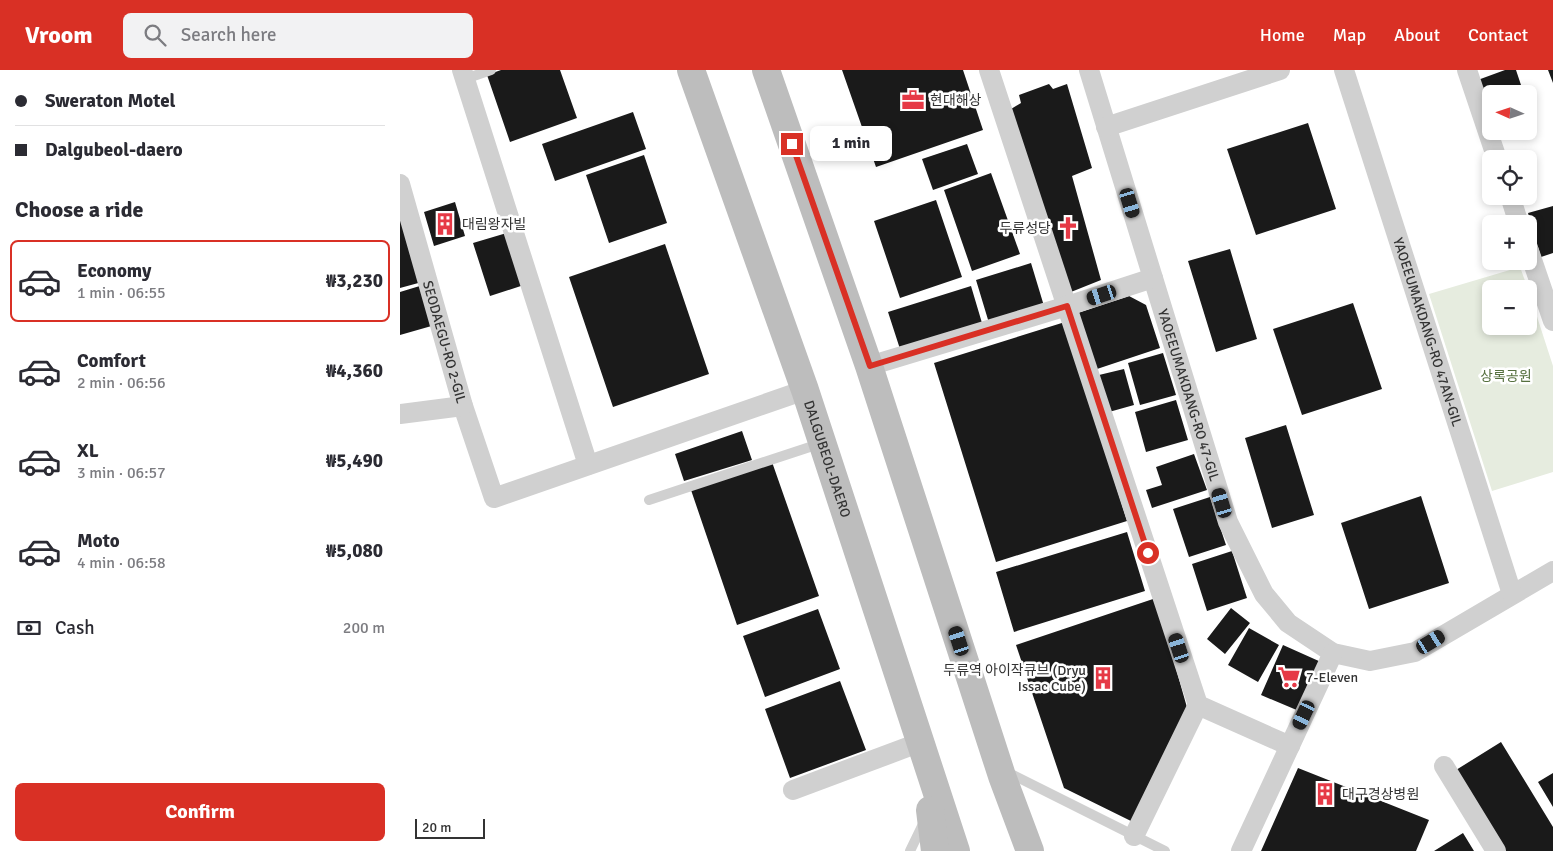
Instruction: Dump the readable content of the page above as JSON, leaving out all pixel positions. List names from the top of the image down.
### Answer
{
  "streets": {
    "main road": ["DALGUBEOL-DAERO"],
    "street": ["YAOEEUMAKDANG-RO 47AN-GIL", "SEODAEGU-RO 2-GIL", "YAOEEUMAKDANG-RO 47-GIL"]
  },
  "crossings": [
    ["YAOEEUMAKDANG-RO 47AN-GIL", "YAOEEUMAKDANG-RO 47-GIL"]
  ],
  "parks": ["상록공원"],
  "places": {
    "office": ["현대해상"],
    "building": ["대림왕자빌", "두류역 아이작큐브 (Dryu Issac Cube)", "대구경상병원"],
    "church": ["두류성당"],
    "supermarket": ["7-Eleven"]
  },
  "scale_bar": "20 m",
  "north": "left",
  "page": {
    "header": "Vroom",
    "search": "Search here",
    "nav": [
      "Home",
      "Map",
      "About",
      "Contact"
    ],
    "banner": ["Sweraton Motel", "Dalgubeol-daero"],
    "map_buttons": ["+", "−"],
    "bubble": "1 min",
    "heading": "Choose a ride",
    "list": [
      {
        "name": "Economy",
        "note": "1 min · 06:55",
        "value": "₩3,230"
      },
      {
        "name": "Comfort",
        "note": "2 min · 06:56",
        "value": "₩4,360"
      },
      {
        "name": "XL",
        "note": "3 min · 06:57",
        "value": "₩5,490"
      },
      {
        "name": "Moto",
        "note": "4 min · 06:58",
        "value": "₩5,080"
      }
    ],
    "pay": ["Cash", "200 m"],
    "buttons": "Confirm",
    "scale": "20 m"
  }
}
